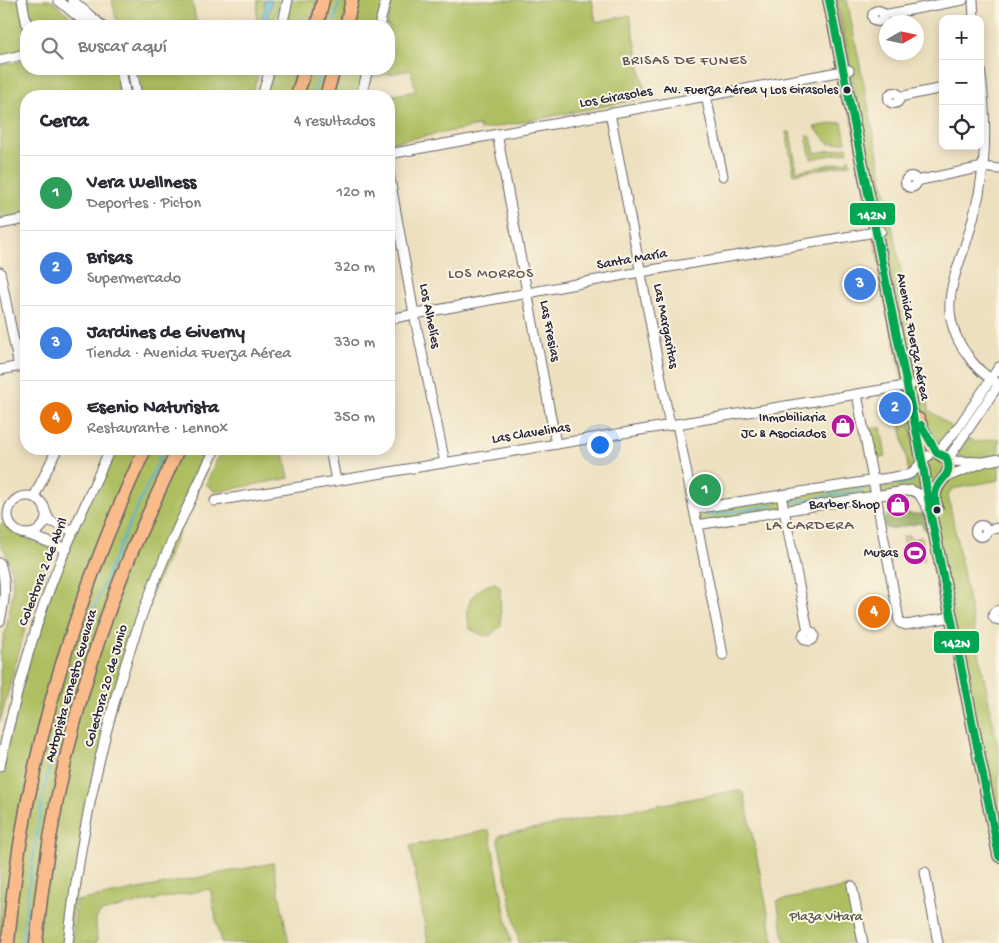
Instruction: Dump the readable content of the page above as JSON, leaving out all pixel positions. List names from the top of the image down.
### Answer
{
  "streets": {
    "highway": ["Autopista Ernesto Guevara"],
    "main road": ["Avenida Fuerza Aérea"],
    "street": [
      "Los Girasoles",
      "Santa María",
      "Los Alhelíes",
      "Las Margaritas",
      "Las Fresias",
      "Las Clavelinas",
      "Colectora 2 de Abril",
      "Colectora 20 de Junio"
    ]
  },
  "crossings": [
    ["Los Girasoles", "Las Margaritas"],
    ["Los Girasoles", "Las Fresias"],
    ["Los Girasoles", "Avenida Fuerza Aérea"],
    ["Santa María", "Los Alhelíes"],
    ["Santa María", "Las Margaritas"],
    ["Santa María", "Las Fresias"],
    ["Santa María", "Avenida Fuerza Aérea"],
    ["Los Alhelíes", "Las Clavelinas"],
    ["Las Margaritas", "Las Clavelinas"],
    ["Las Fresias", "Las Clavelinas"],
    ["Avenida Fuerza Aérea", "Las Clavelinas"]
  ],
  "districts": ["BRISAS DE FUNES", "LOS MORROS", "LA CARDERA"],
  "parks": ["Plaza Vitara"],
  "places": {
    "other": ["Av. Fuerza Aérea y Los Girasoles"],
    "shop": ["Inmobiliaria JC & Asociados", "Barber Shop"],
    "sports": ["Musas"]
  },
  "lines": ["transit line 142N"],
  "north": "right",
  "page": {
    "map_buttons": ["+", "−"],
    "search": "Buscar aquí",
    "heading": ["Cerca", "4 resultados"],
    "list": [
      {
        "mark": "1",
        "name": "Vera Wellness",
        "note": "Deportes · Picton",
        "value": "120 m"
      },
      {
        "mark": "2",
        "name": "Brisas",
        "note": "Supermercado",
        "value": "320 m"
      },
      {
        "mark": "3",
        "name": "Jardines de Giverny",
        "note": "Tienda · Avenida Fuerza Aérea",
        "value": "330 m"
      },
      {
        "mark": "4",
        "name": "Esenio Naturista",
        "note": "Restaurante · Lennox",
        "value": "350 m"
      }
    ],
    "pins": [
      "3",
      "2",
      "1",
      "4"
    ]
  }
}
